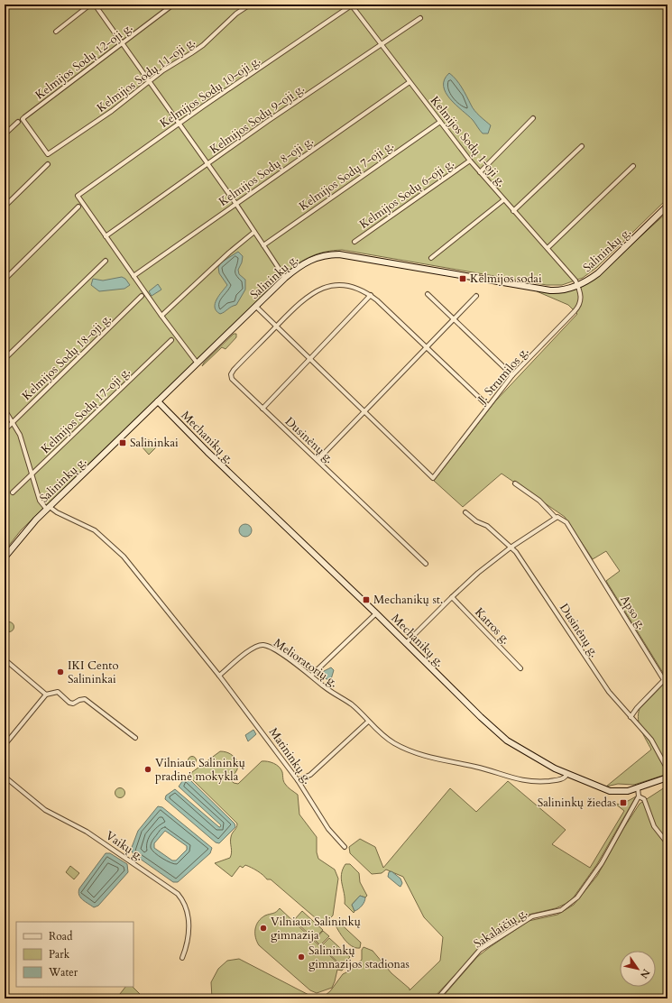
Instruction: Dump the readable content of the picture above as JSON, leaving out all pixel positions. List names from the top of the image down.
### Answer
{
  "streets": {
    "main road": ["Salininkų g.", "Mechanikų g."],
    "street": [
      "Kelmijos Sodų 12-oji g.",
      "Kelmijos Sodų 11-oji g.",
      "Kelmijos Sodų 10-oji g.",
      "Kelmijos Sodų 9-oji g.",
      "Kelmijos Sodų 1-oji g.",
      "Kelmijos Sodų 8-oji g.",
      "Kelmijos Sodų 7-oji g.",
      "Kelmijos Sodų 6-oji g.",
      "Kelmijos Sodų 18-oji g.",
      "J. Strumilos g.",
      "Kelmijos Sodų 17-oji g.",
      "Dusinėnų g.",
      "Apso g.",
      "Katros g.",
      "Melioratorių g.",
      "Matininkų g.",
      "Vaikų g.",
      "Sakalaičių g."
    ]
  },
  "crossings": [
    ["Kelmijos Sodų 12-oji g.", "Kelmijos Sodų 11-oji g."],
    ["Kelmijos Sodų 10-oji g.", "Kelmijos Sodų 9-oji g."],
    ["Kelmijos Sodų 10-oji g.", "Kelmijos Sodų 1-oji g."],
    ["Kelmijos Sodų 9-oji g.", "Kelmijos Sodų 1-oji g."],
    ["Kelmijos Sodų 1-oji g.", "Kelmijos Sodų 8-oji g."],
    ["Kelmijos Sodų 1-oji g.", "Kelmijos Sodų 7-oji g."],
    ["Kelmijos Sodų 1-oji g.", "Kelmijos Sodų 6-oji g."],
    ["Kelmijos Sodų 1-oji g.", "Salininkų g."],
    ["Kelmijos Sodų 1-oji g.", "J. Strumilos g."],
    ["Salininkų g.", "J. Strumilos g."],
    ["Salininkų g.", "Mechanikų g."],
    ["J. Strumilos g.", "Dusinėnų g."],
    ["Mechanikų g.", "Melioratorių g."],
    ["Dusinėnų g.", "Apso g."],
    ["Melioratorių g.", "Matininkų g."]
  ],
  "places": {
    "transit": [
      "Kelmijos sodai",
      "Salininkai",
      "Mechanikų st.",
      "Salininkų žiedas"
    ],
    "other": [
      "IKI Cento Salininkai",
      "Vilniaus Salininkų pradinė mokykla",
      "Vilniaus Salininkų gimnazija",
      "Salininkų gimnazijos stadionas"
    ]
  },
  "legend": ["Road", "Park", "Water"],
  "north": "bottom right"
}
